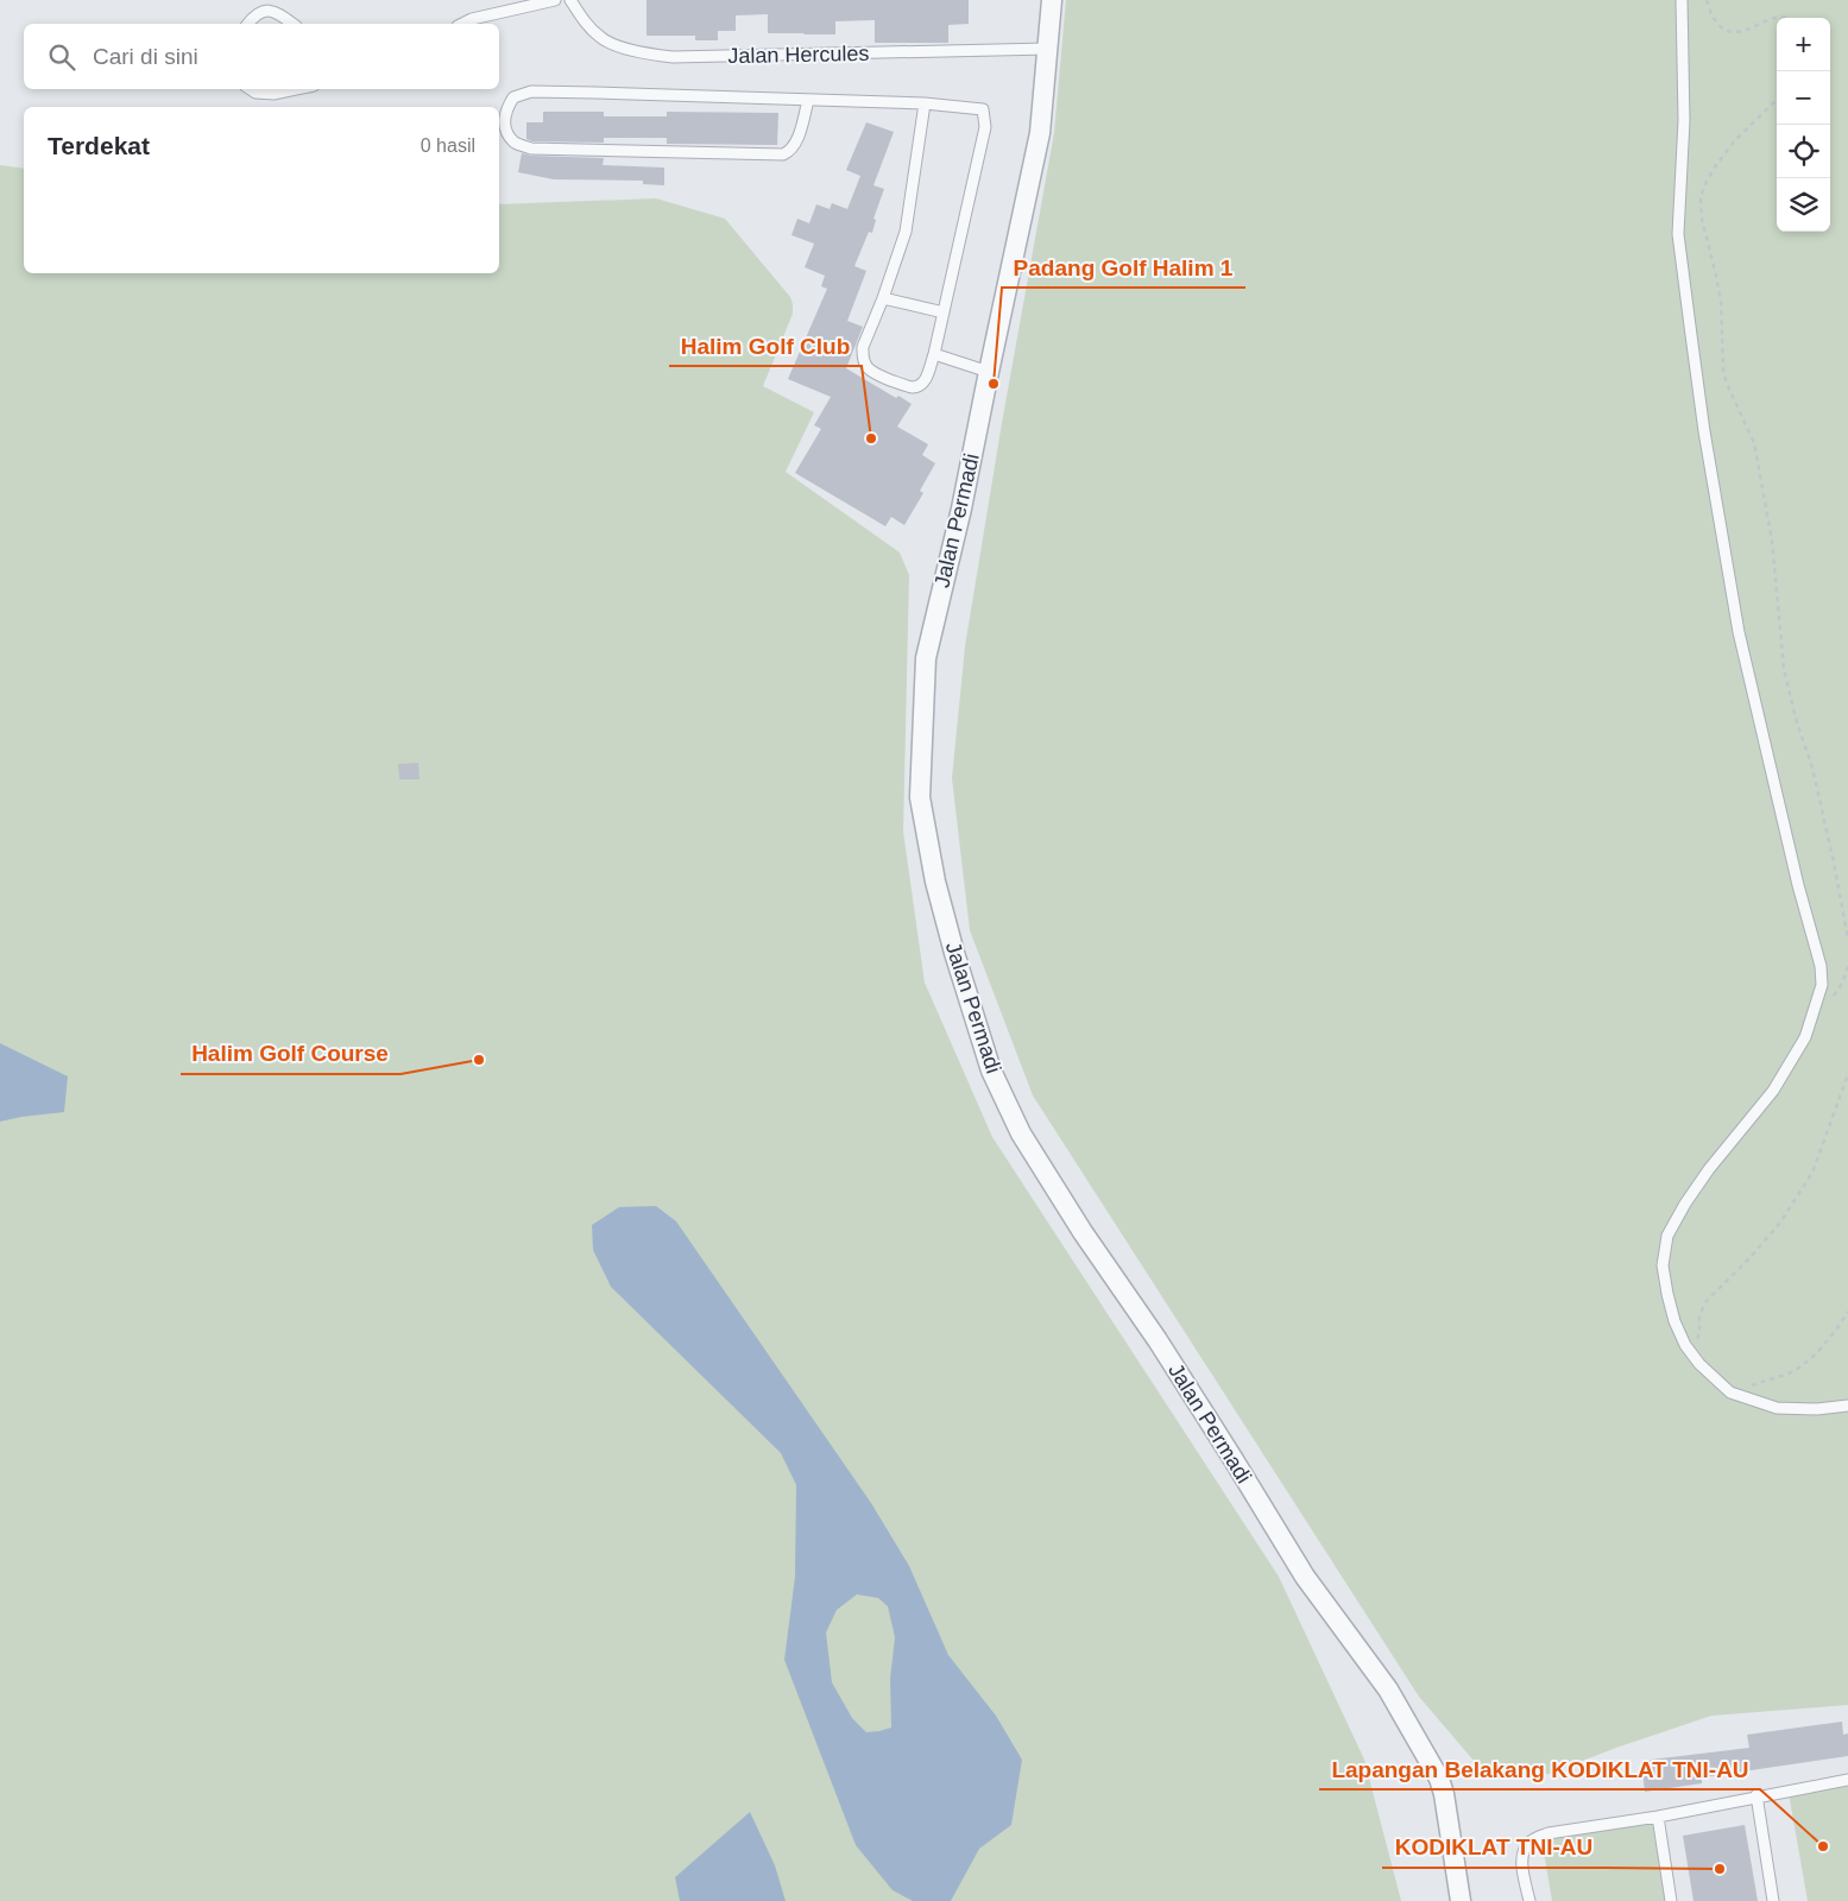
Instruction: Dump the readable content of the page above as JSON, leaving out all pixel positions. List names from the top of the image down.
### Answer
{
  "streets": {
    "street": ["Jalan Permadi"],
    "lane": ["Jalan Hercules"]
  },
  "crossings": [
    ["Jalan Hercules", "Jalan Permadi"]
  ],
  "places": [
    "Padang Golf Halim 1",
    "Halim Golf Club",
    "Halim Golf Course",
    "Lapangan Belakang KODIKLAT TNI-AU",
    "KODIKLAT TNI-AU"
  ],
  "page": {
    "map_buttons": ["+", "−"],
    "search": "Cari di sini",
    "heading": ["Terdekat", "0 hasil"]
  }
}
